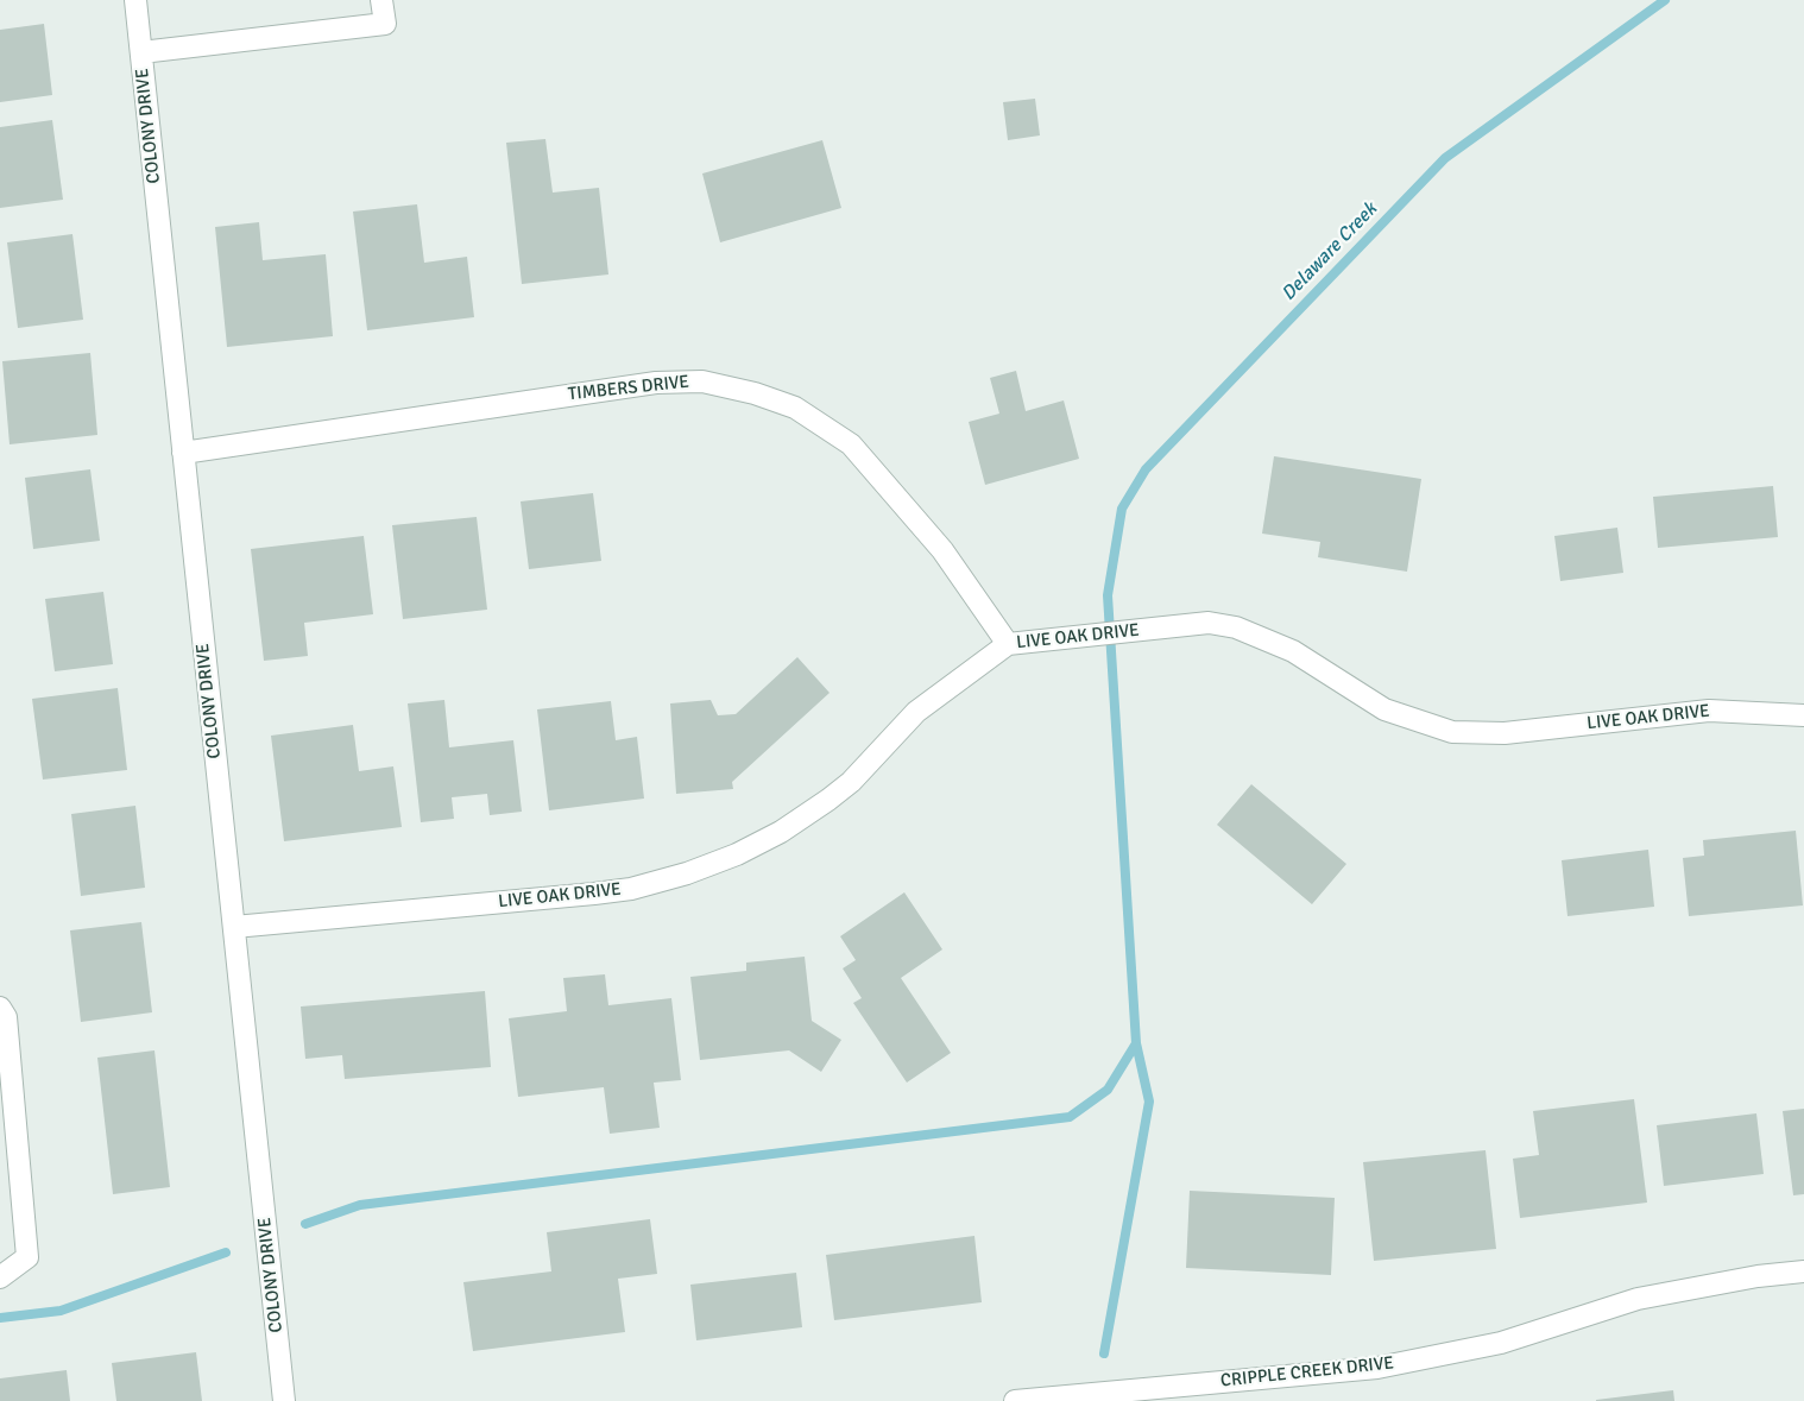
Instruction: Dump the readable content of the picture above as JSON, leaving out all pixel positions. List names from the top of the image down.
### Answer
{
  "streets": {
    "street": [
      "COLONY DRIVE",
      "TIMBERS DRIVE",
      "LIVE OAK DRIVE",
      "CRIPPLE CREEK DRIVE"
    ]
  },
  "crossings": [
    ["COLONY DRIVE", "TIMBERS DRIVE"],
    ["COLONY DRIVE", "LIVE OAK DRIVE"],
    ["TIMBERS DRIVE", "LIVE OAK DRIVE"]
  ],
  "water": ["Delaware Creek"]
}
